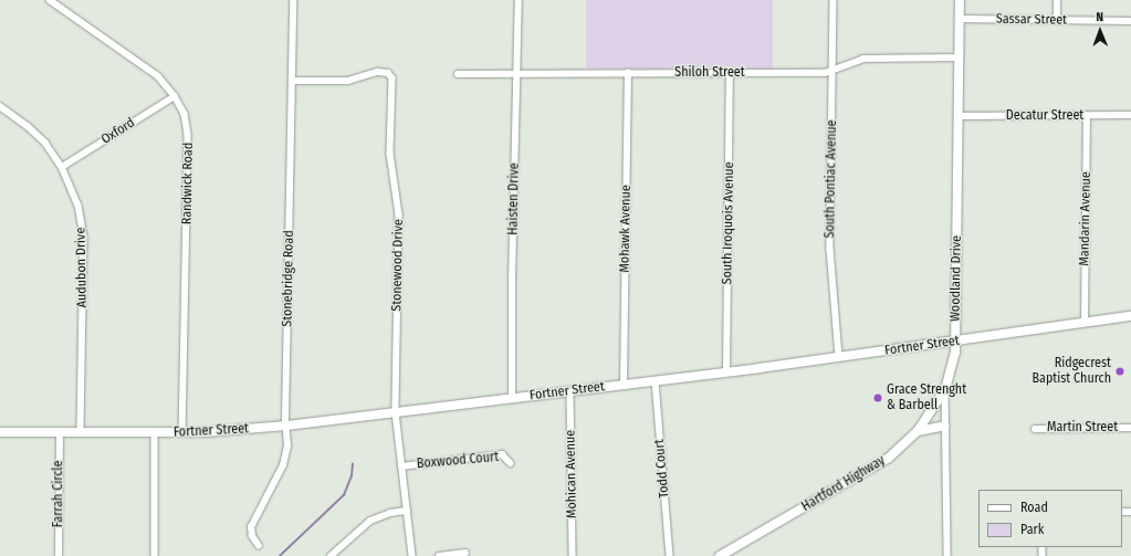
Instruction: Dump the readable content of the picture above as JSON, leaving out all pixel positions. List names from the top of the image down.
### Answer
{
  "streets": {
    "street": [
      "Sassar Street",
      "Shiloh Street",
      "Decatur Street",
      "Oxford",
      "South Pontiac Avenue",
      "Randwick Road",
      "Haisten Drive",
      "Mandarin Avenue",
      "South Iroquois Avenue",
      "Mohawk Avenue",
      "Stonewood Drive",
      "Audubon Drive",
      "Stonebridge Road",
      "Woodland Drive",
      "Fortner Street",
      "Martin Street",
      "Boxwood Court",
      "Todd Court",
      "Mohican Avenue",
      "Hartford Highway",
      "Farrah Circle"
    ]
  },
  "crossings": [
    ["Sassar Street", "Woodland Drive"],
    ["Shiloh Street", "South Pontiac Avenue"],
    ["Shiloh Street", "Haisten Drive"],
    ["Shiloh Street", "South Iroquois Avenue"],
    ["Shiloh Street", "Mohawk Avenue"],
    ["Shiloh Street", "Woodland Drive"],
    ["Decatur Street", "Mandarin Avenue"],
    ["Decatur Street", "Woodland Drive"],
    ["Oxford", "Randwick Road"],
    ["Oxford", "Audubon Drive"],
    ["South Pontiac Avenue", "Fortner Street"],
    ["Randwick Road", "Fortner Street"],
    ["Haisten Drive", "Fortner Street"],
    ["Mandarin Avenue", "Fortner Street"],
    ["South Iroquois Avenue", "Fortner Street"],
    ["Mohawk Avenue", "Fortner Street"],
    ["Stonewood Drive", "Stonebridge Road"],
    ["Stonewood Drive", "Fortner Street"],
    ["Stonewood Drive", "Boxwood Court"],
    ["Audubon Drive", "Fortner Street"],
    ["Stonebridge Road", "Fortner Street"],
    ["Woodland Drive", "Fortner Street"],
    ["Woodland Drive", "Hartford Highway"],
    ["Fortner Street", "Todd Court"],
    ["Fortner Street", "Mohican Avenue"],
    ["Fortner Street", "Farrah Circle"]
  ],
  "places": ["Ridgecrest Baptist Church", "Grace Strenght & Barbell"],
  "legend": ["Road", "Park"],
  "north": "top"
}
